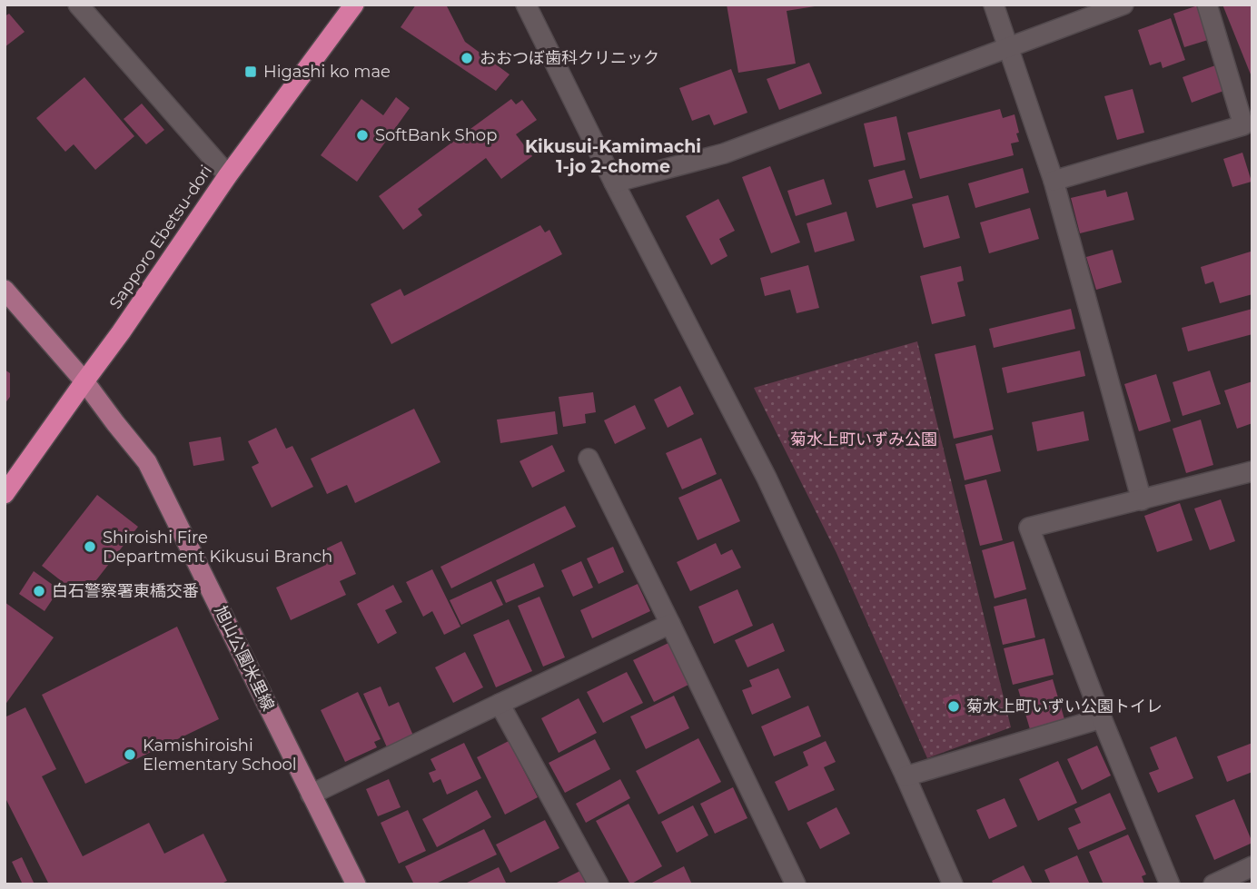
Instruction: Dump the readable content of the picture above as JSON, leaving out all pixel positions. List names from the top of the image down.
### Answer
{
  "streets": {
    "highway": ["Sapporo Ebetsu-dori"],
    "main road": ["旭山公園米里線"]
  },
  "crossings": [
    ["Sapporo Ebetsu-dori", "旭山公園米里線"]
  ],
  "districts": ["Kikusui-Kamimachi 1-jo 2-chome"],
  "parks": ["菊水上町いずみ公園"],
  "places": {
    "other": [
      "おおつぼ歯科クリニック",
      "SoftBank Shop",
      "Shiroishi Fire Department Kikusui Branch",
      "白石警察署東橋交番",
      "菊水上町いずい公園トイレ",
      "Kamishiroishi Elementary School"
    ],
    "transit": ["Higashi ko mae"]
  }
}
